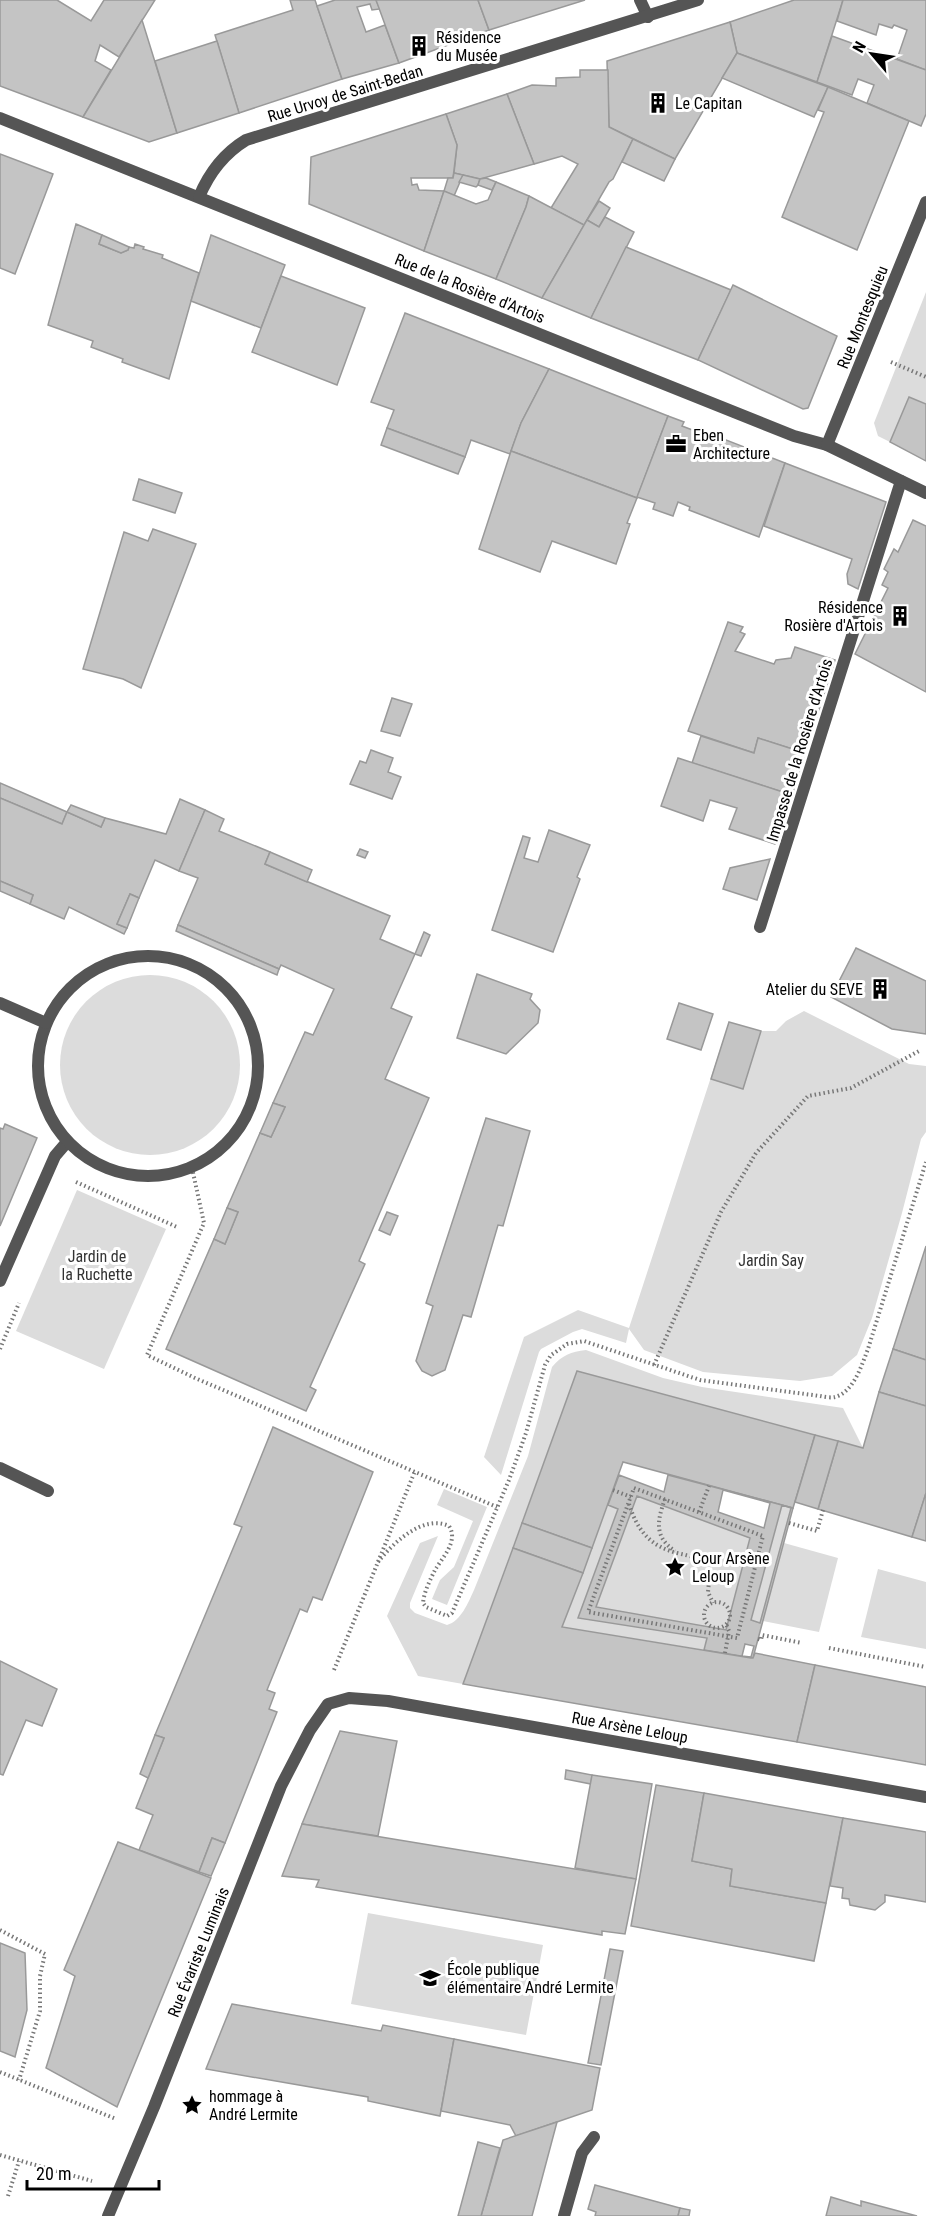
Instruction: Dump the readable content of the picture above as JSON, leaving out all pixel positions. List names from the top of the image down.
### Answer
{
  "streets": {
    "street": [
      "Rue Urvoy de Saint-Bedan",
      "Rue de la Rosière d'Artois",
      "Rue Montesquieu",
      "Impasse de la Rosière d'Artois",
      "Rue Arsène Leloup",
      "Rue Évariste Luminais"
    ]
  },
  "crossings": [
    ["Rue Urvoy de Saint-Bedan", "Rue de la Rosière d'Artois"],
    ["Rue de la Rosière d'Artois", "Rue Montesquieu"],
    ["Rue de la Rosière d'Artois", "Impasse de la Rosière d'Artois"],
    ["Rue Arsène Leloup", "Rue Évariste Luminais"]
  ],
  "parks": ["Jardin de la Ruchette", "Jardin Say"],
  "places": {
    "building": [
      "Résidence du Musée",
      "Le Capitan",
      "Résidence Rosière d'Artois",
      "Atelier du SEVE"
    ],
    "office": ["Eben Architecture"],
    "place": ["Cour Arsène Leloup", "hommage à André Lermite"],
    "school or university": ["École publique élémentaire André Lermite"]
  },
  "scale_bar": "20 m",
  "north": "top left"
}
